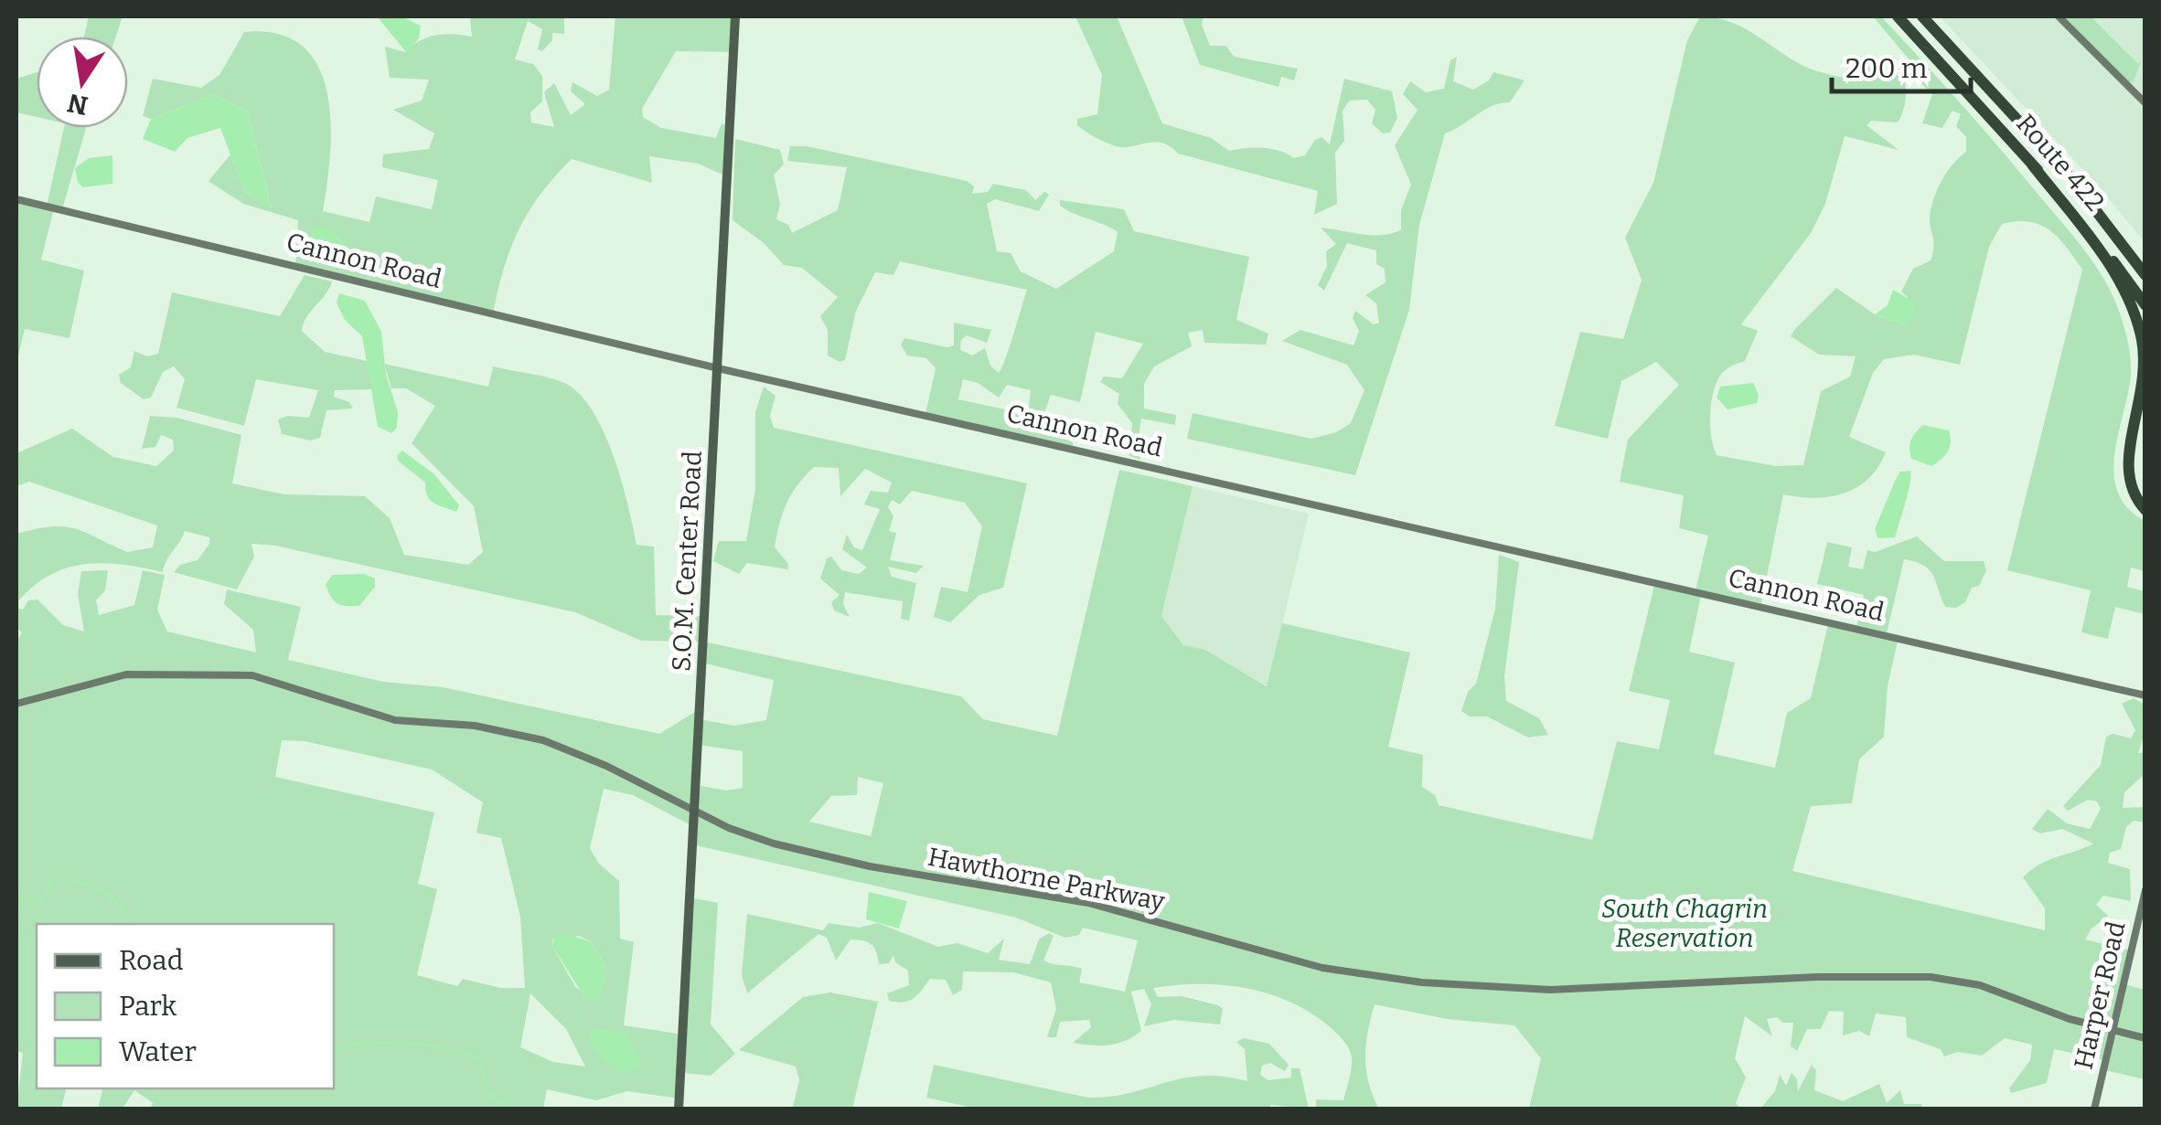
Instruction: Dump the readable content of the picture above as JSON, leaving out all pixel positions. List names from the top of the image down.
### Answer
{
  "streets": {
    "highway": ["Route 422"],
    "main road": ["S.O.M. Center Road"],
    "street": ["Cannon Road", "Hawthorne Parkway", "Harper Road"]
  },
  "crossings": [
    ["Cannon Road", "S.O.M. Center Road"],
    ["S.O.M. Center Road", "Hawthorne Parkway"],
    ["Hawthorne Parkway", "Harper Road"]
  ],
  "parks": ["South Chagrin Reservation"],
  "legend": ["Road", "Park", "Water"],
  "scale_bar": "200 m",
  "north": "bottom"
}
